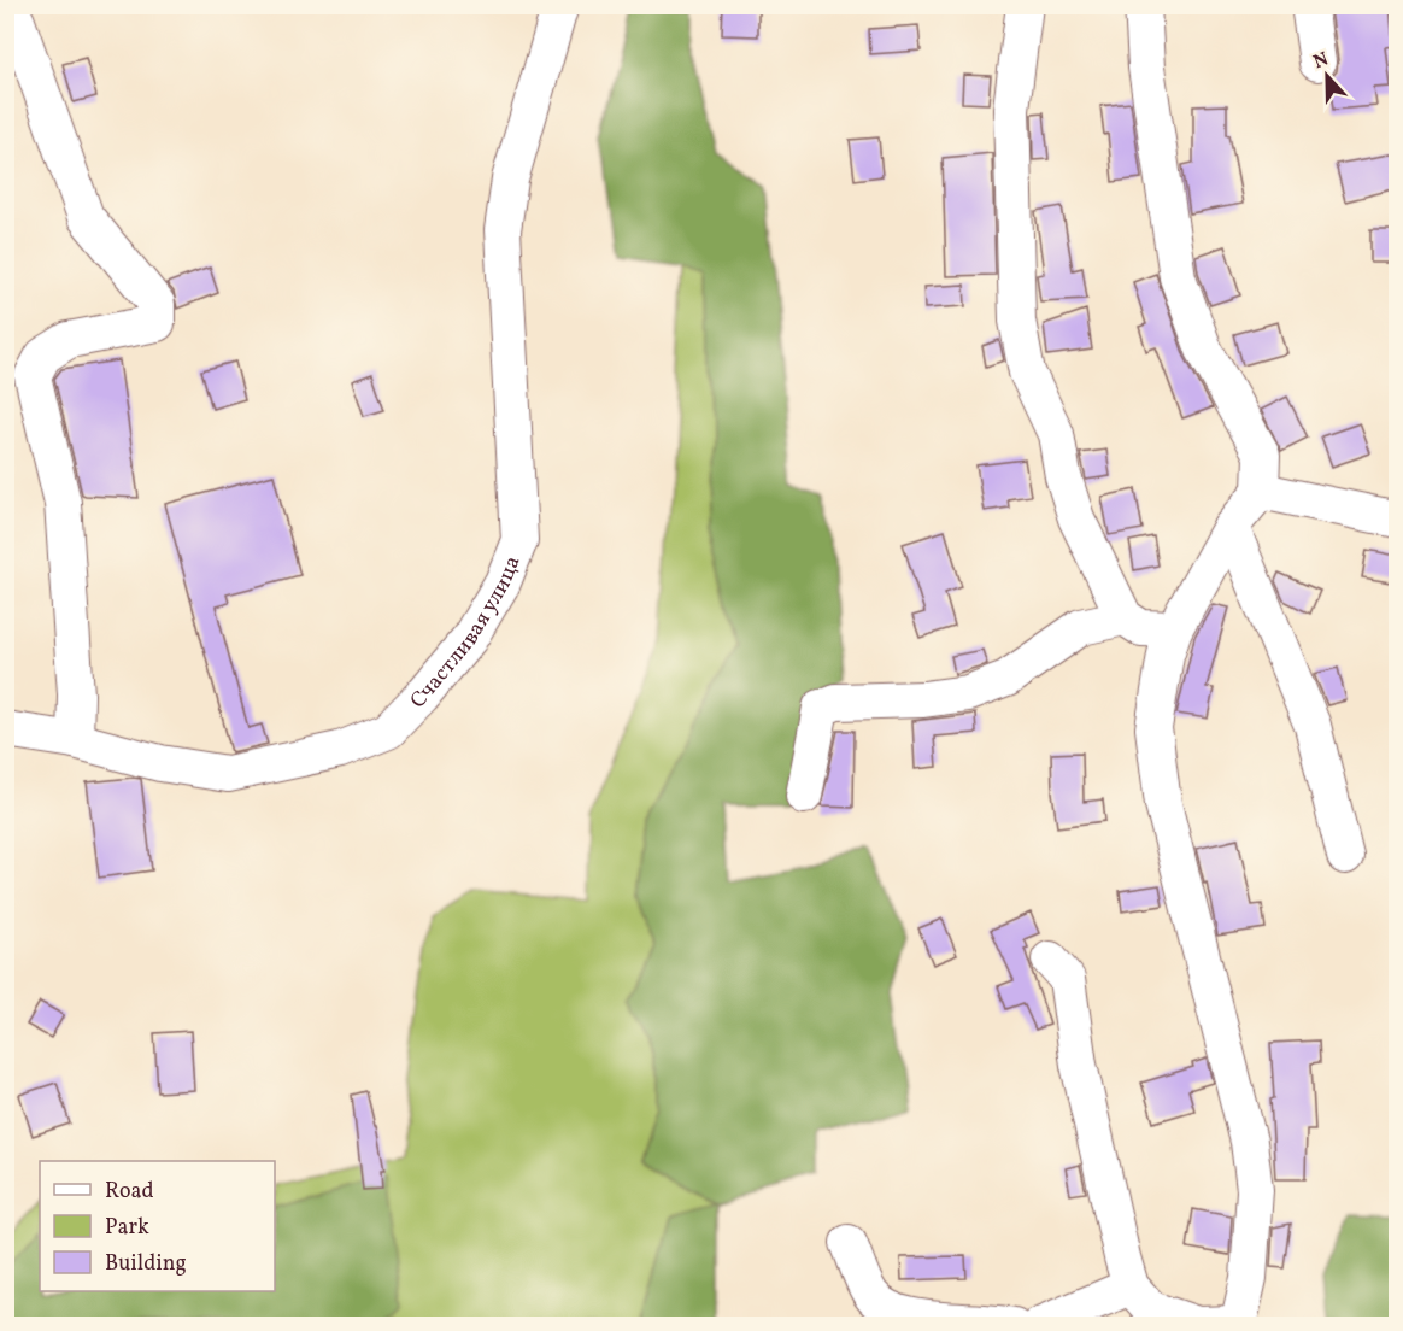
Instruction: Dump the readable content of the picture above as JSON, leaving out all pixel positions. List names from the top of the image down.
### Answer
{
  "streets": {
    "street": ["Счастливая улица"]
  },
  "legend": ["Road", "Park", "Building"],
  "north": "top"
}
